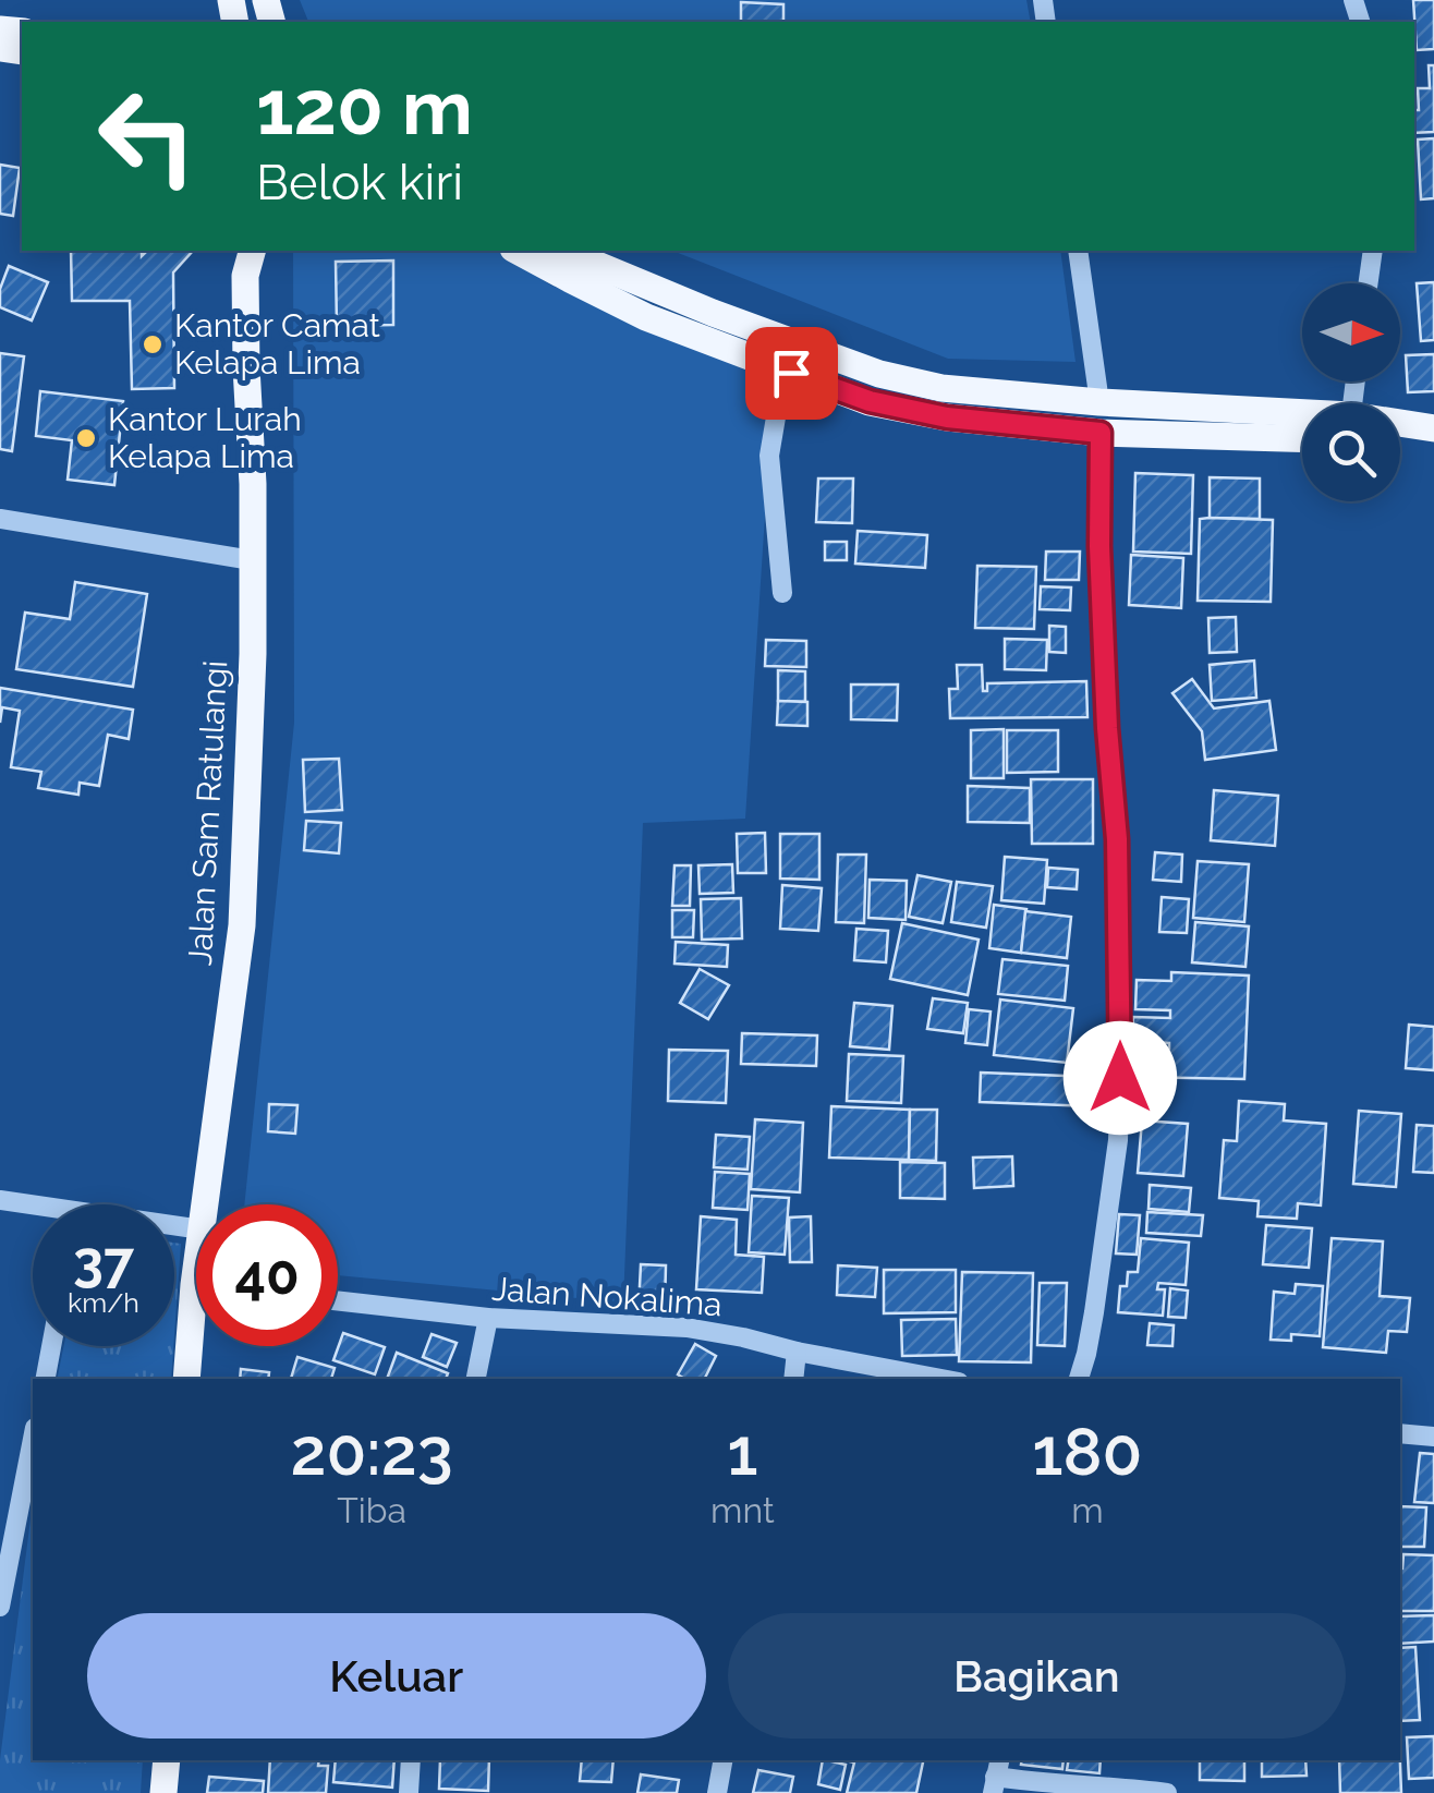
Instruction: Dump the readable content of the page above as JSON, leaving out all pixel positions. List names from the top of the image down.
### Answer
{
  "streets": {
    "main road": ["Jalan Sam Ratulangi"],
    "street": ["Jalan Nokalima"]
  },
  "places": ["Kantor Camat Kelapa Lima", "Kantor Lurah Kelapa Lima"],
  "north": "right",
  "page": {
    "turn": ["120 m", "Belok kiri"],
    "speed": "37 km/h",
    "limit": "40",
    "eta": [
      "20:23",
      "Tiba",
      "1",
      "mnt",
      "180",
      "m"
    ],
    "buttons": ["Keluar", "Bagikan"]
  }
}
